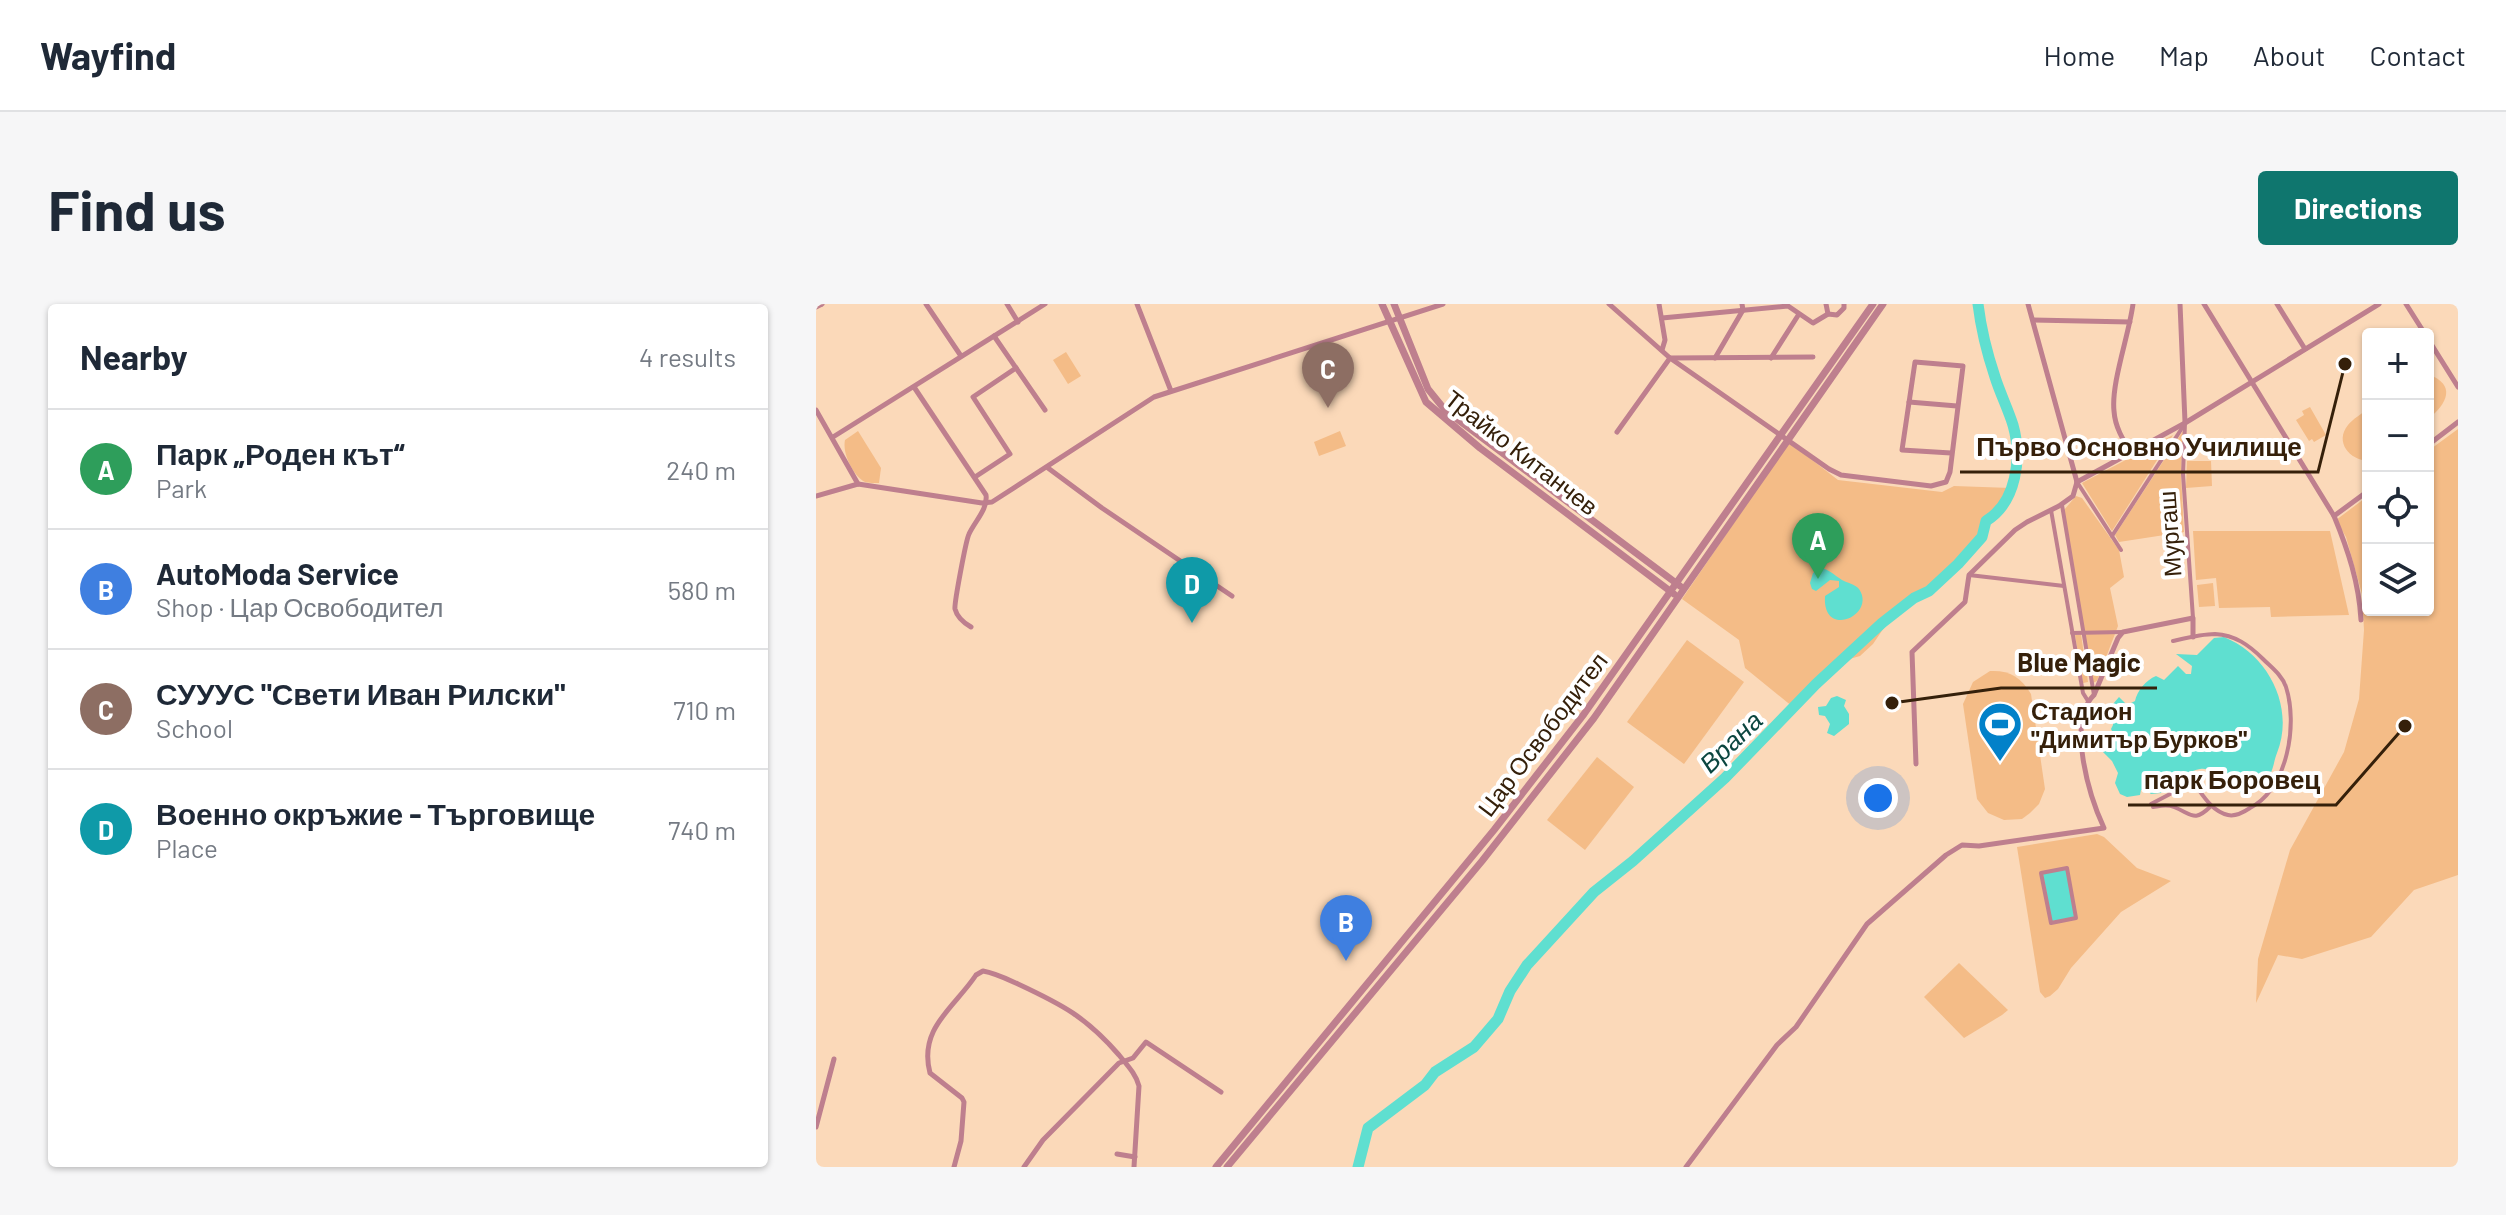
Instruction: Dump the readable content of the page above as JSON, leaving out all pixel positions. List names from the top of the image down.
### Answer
{
  "streets": {
    "street": ["Трайко Китанчев", "Мургаш", "Цар Освободител"]
  },
  "crossings": [
    ["Трайко Китанчев", "Цар Освободител"]
  ],
  "water": ["Врана"],
  "places": {
    "other": ["Първо Основно Училище", "Blue Magic", "парк Боровец"],
    "sports": ["Стадион \"Димитър Бурков\""]
  },
  "page": {
    "header": "Wayfind",
    "nav": [
      "Home",
      "Map",
      "About",
      "Contact"
    ],
    "buttons": "Directions",
    "title": "Find us",
    "heading": ["Nearby", "4 results"],
    "map_buttons": ["+", "−"],
    "pins": [
      "C",
      "A",
      "D",
      "B"
    ],
    "list": [
      {
        "mark": "A",
        "name": "Парк „Роден кът“",
        "note": "Park",
        "value": "240 m"
      },
      {
        "mark": "B",
        "name": "AutoModa Service",
        "note": "Shop · Цар Освободител",
        "value": "580 m"
      },
      {
        "mark": "C",
        "name": "СУУУС \"Свети Иван Рилски\"",
        "note": "School",
        "value": "710 m"
      },
      {
        "mark": "D",
        "name": "Военно окръжие - Търговище",
        "note": "Place",
        "value": "740 m"
      }
    ]
  }
}
